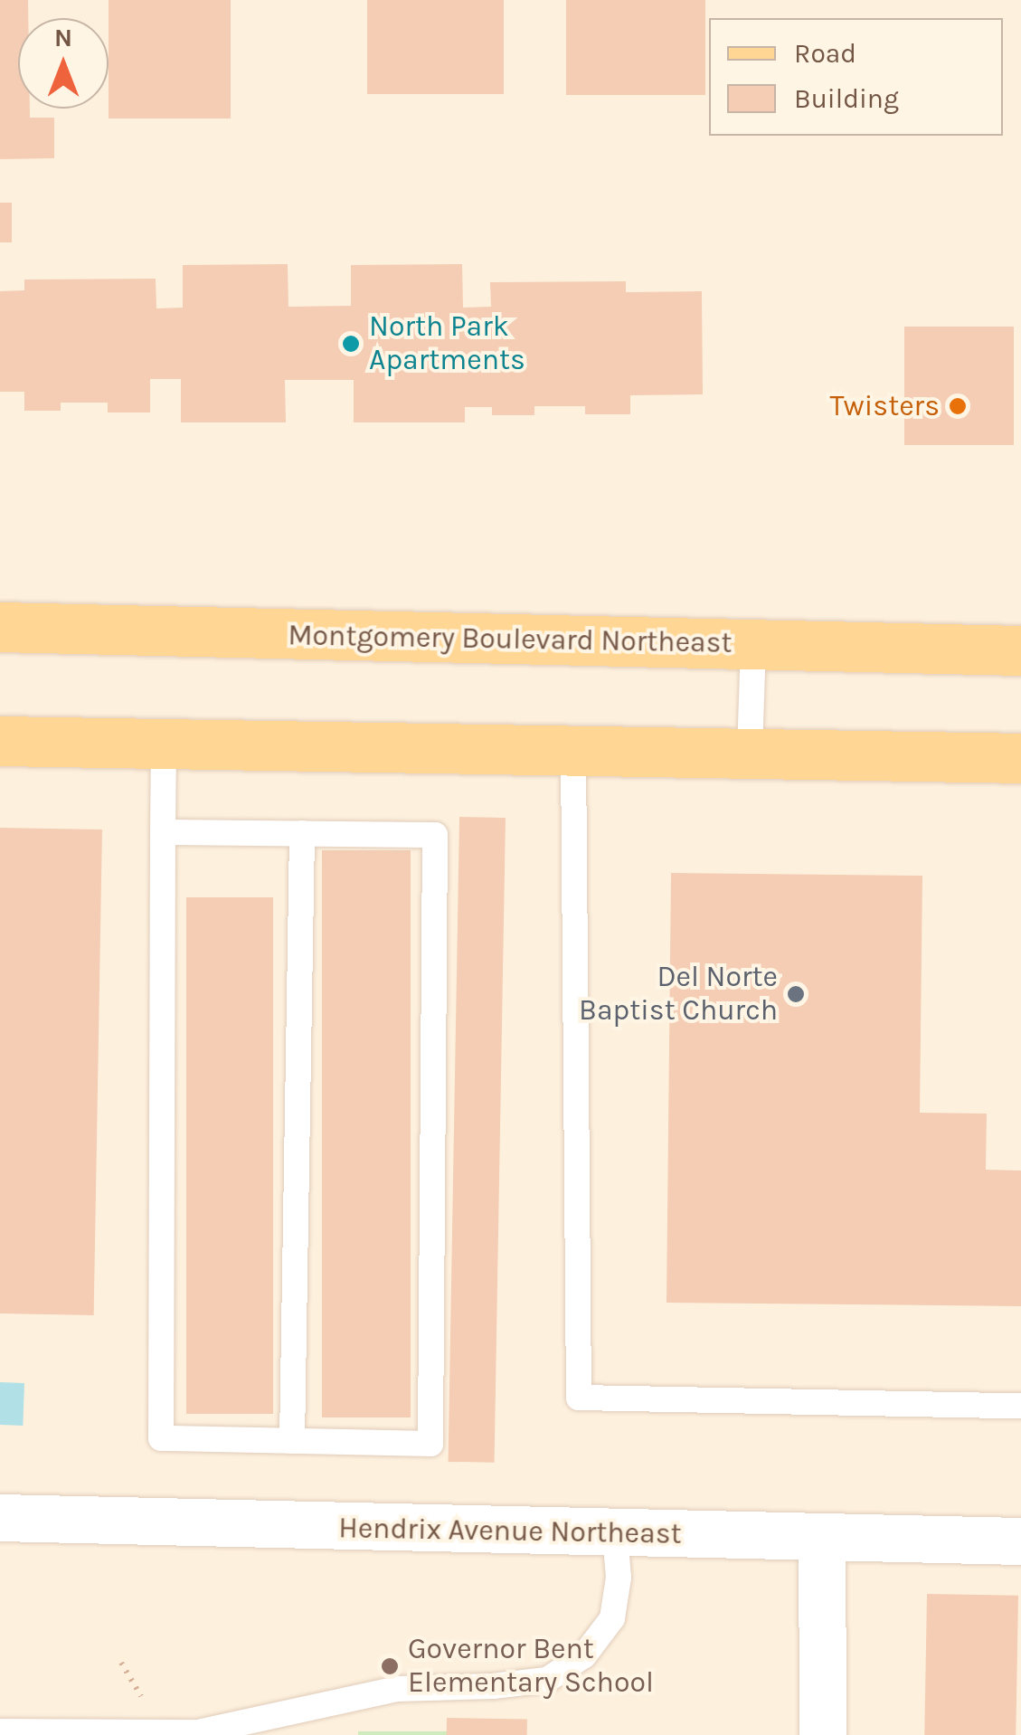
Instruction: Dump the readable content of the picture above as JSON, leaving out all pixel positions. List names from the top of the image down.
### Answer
{
  "streets": {
    "main road": ["Montgomery Boulevard Northeast"],
    "street": ["Hendrix Avenue Northeast"]
  },
  "places": [
    "North Park Apartments",
    "Twisters",
    "Del Norte Baptist Church",
    "Governor Bent Elementary School"
  ],
  "legend": ["Road", "Building"],
  "north": "top"
}
